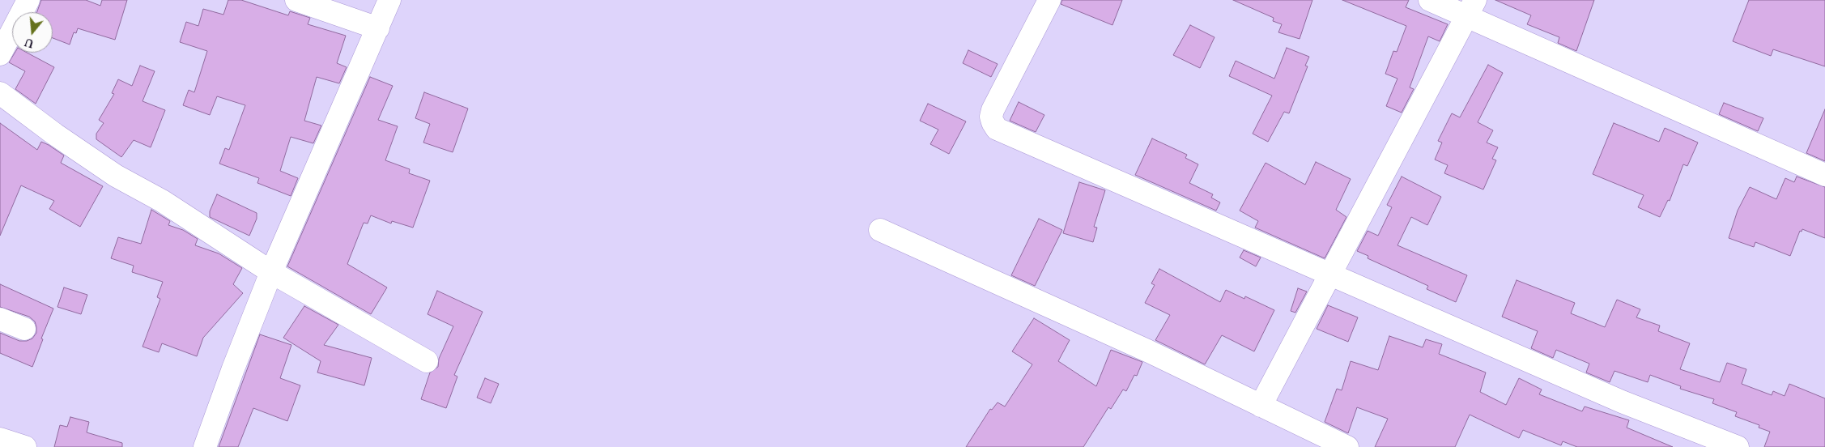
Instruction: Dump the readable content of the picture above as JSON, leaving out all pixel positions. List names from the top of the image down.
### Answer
{
  "north": "bottom"
}
